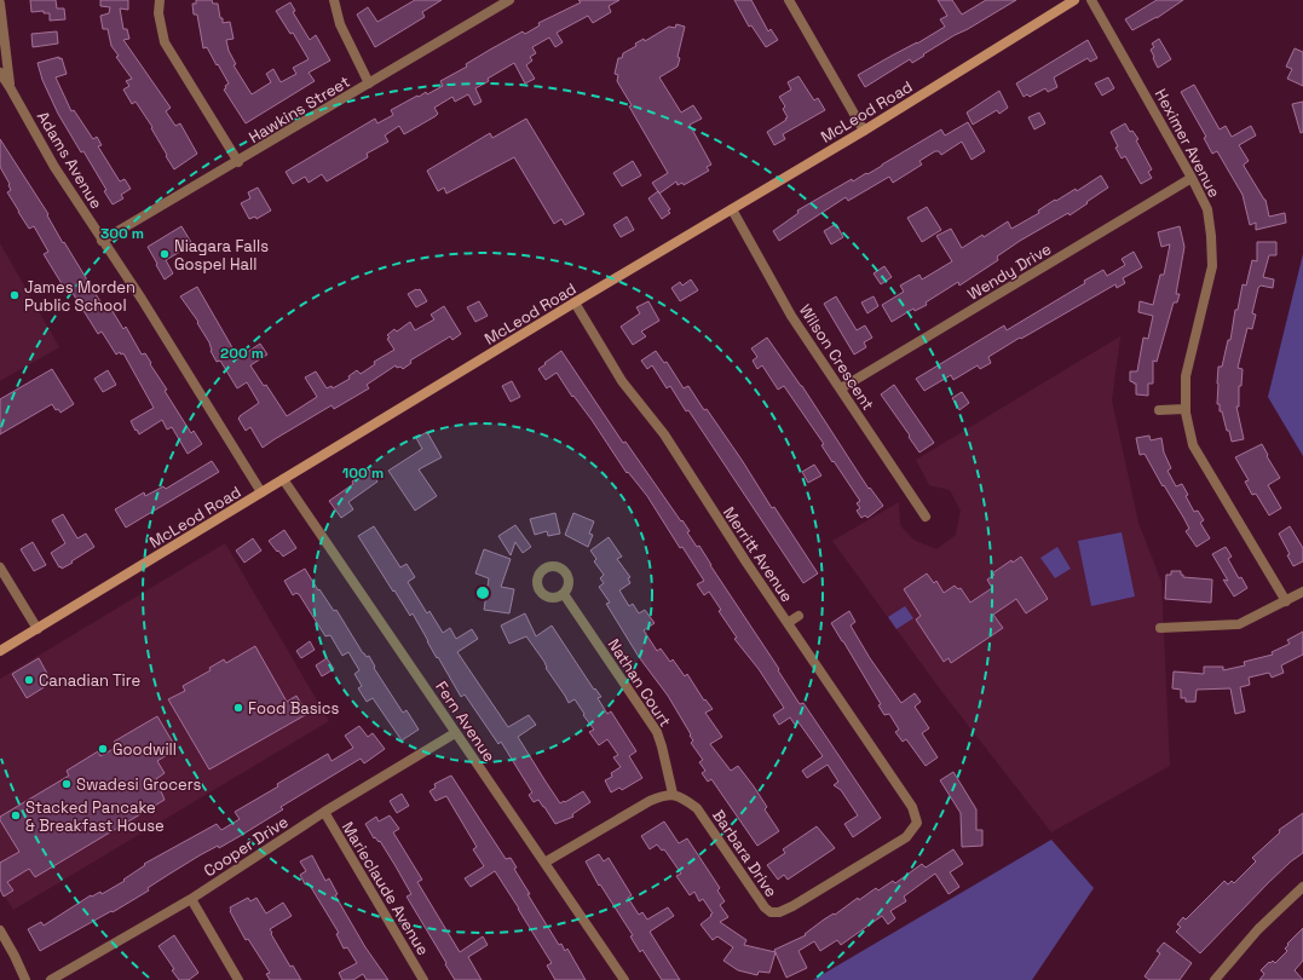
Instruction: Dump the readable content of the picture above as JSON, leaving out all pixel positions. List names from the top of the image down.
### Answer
{
  "streets": {
    "main road": ["McLeod Road"],
    "street": [
      "Hawkins Street",
      "Heximer Avenue",
      "Adams Avenue",
      "Wendy Drive",
      "Wilson Crescent",
      "Merritt Avenue",
      "Nathan Court",
      "Fern Avenue",
      "Cooper Drive",
      "Barbara Drive",
      "Marieclaude Avenue"
    ]
  },
  "crossings": [
    ["Hawkins Street", "Adams Avenue"],
    ["McLeod Road", "Adams Avenue"],
    ["McLeod Road", "Wilson Crescent"],
    ["McLeod Road", "Merritt Avenue"],
    ["McLeod Road", "Fern Avenue"],
    ["Heximer Avenue", "Wendy Drive"],
    ["Wendy Drive", "Wilson Crescent"],
    ["Merritt Avenue", "Barbara Drive"],
    ["Nathan Court", "Barbara Drive"],
    ["Fern Avenue", "Cooper Drive"],
    ["Cooper Drive", "Marieclaude Avenue"]
  ],
  "places": [
    "Niagara Falls Gospel Hall",
    "James Morden Public School",
    "Canadian Tire",
    "Food Basics",
    "Goodwill",
    "Swadesi Grocers",
    "Stacked Pancake & Breakfast House"
  ],
  "rings": ["300 m", "200 m", "100 m"]
}
